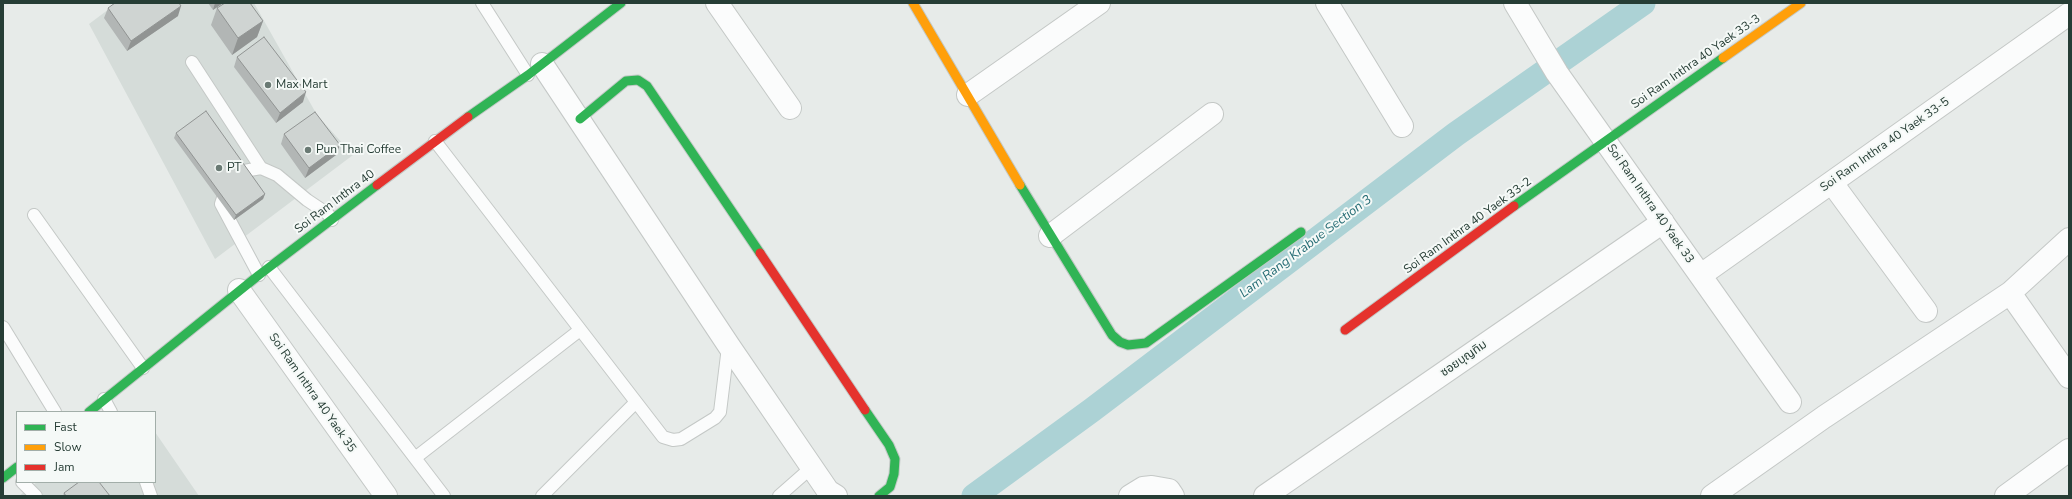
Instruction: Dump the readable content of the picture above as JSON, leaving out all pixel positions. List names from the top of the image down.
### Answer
{
  "streets": {
    "street": [
      "Soi Ram Inthra 40 Yaek 33-3",
      "Soi Ram Inthra 40 Yaek 33-5",
      "Soi Ram Inthra 40",
      "Soi Ram Inthra 40 Yaek 33",
      "Soi Ram Inthra 40 Yaek 33-2",
      "ซอยบุญทิม",
      "Soi Ram Inthra 40 Yaek 35"
    ]
  },
  "crossings": [
    ["Soi Ram Inthra 40 Yaek 33-3", "Soi Ram Inthra 40 Yaek 33"],
    ["Soi Ram Inthra 40 Yaek 33-3", "Soi Ram Inthra 40 Yaek 33-2"],
    ["Soi Ram Inthra 40 Yaek 33-5", "Soi Ram Inthra 40 Yaek 33"],
    ["Soi Ram Inthra 40", "Soi Ram Inthra 40 Yaek 35"],
    ["Soi Ram Inthra 40 Yaek 33", "Soi Ram Inthra 40 Yaek 33-2"],
    ["Soi Ram Inthra 40 Yaek 33", "ซอยบุญทิม"]
  ],
  "water": ["Lam Rang Krabue Section 3"],
  "places": ["Max Mart", "Pun Thai Coffee", "PT"],
  "legend": ["Fast", "Slow", "Jam"]
}
